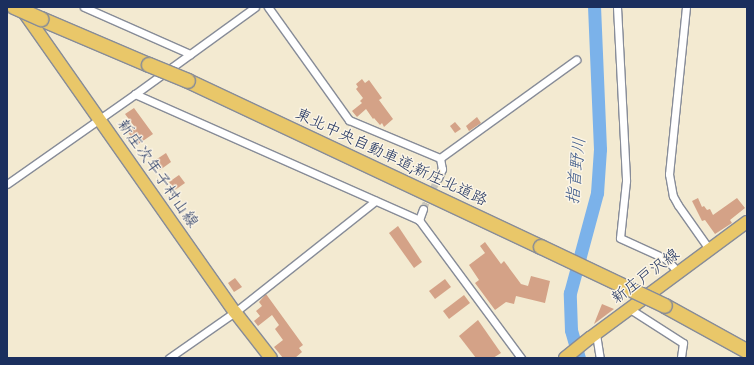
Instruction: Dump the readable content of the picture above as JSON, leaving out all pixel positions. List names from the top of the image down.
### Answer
{
  "streets": {
    "highway": ["東北中央自動車道;新庄北道路"],
    "main road": ["新庄次年子村山線", "新庄戸沢線"]
  },
  "water": ["指首野川"]
}
